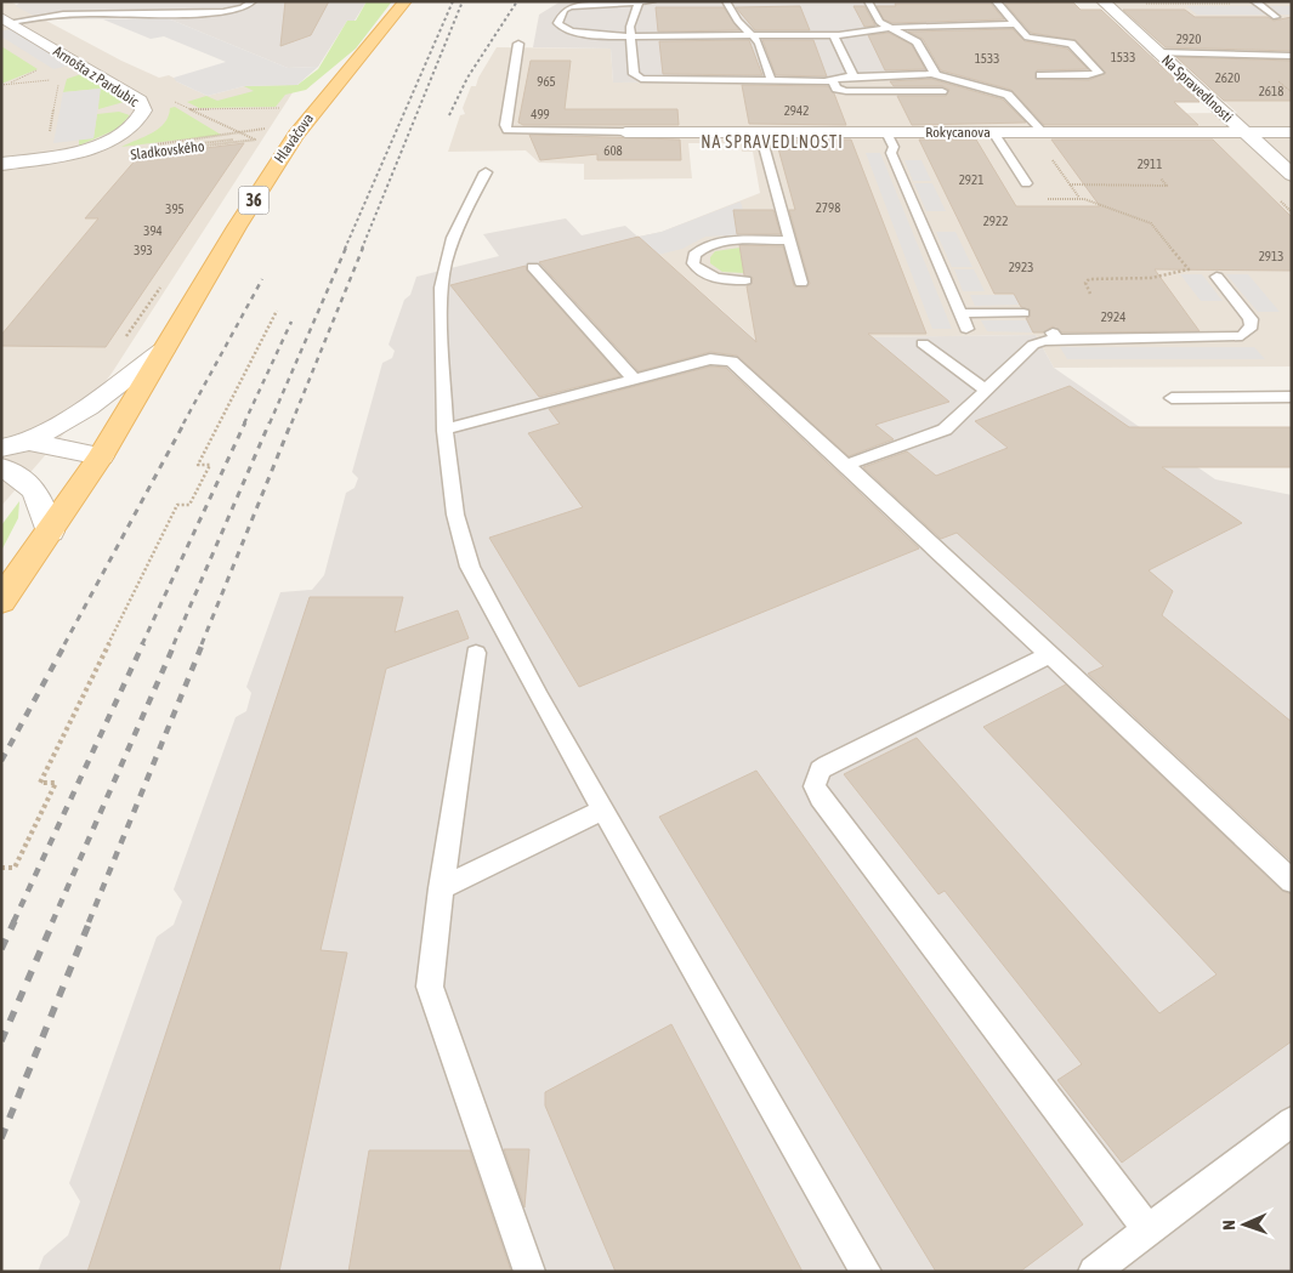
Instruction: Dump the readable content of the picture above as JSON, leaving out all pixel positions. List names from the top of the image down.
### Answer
{
  "streets": {
    "main road": ["Hlaváčova", "36"],
    "street": ["Arnošta z Pardubic", "Na Spravedlnosti", "Rokycanova"],
    "path": ["Sladkovského"]
  },
  "crossings": [
    ["Na Spravedlnosti", "Rokycanova"]
  ],
  "districts": ["NA SPRAVEDLNOSTI"],
  "house_numbers": [
    "2920",
    "1533",
    "1533",
    "2620",
    "965",
    "2618",
    "2942",
    "499",
    "608",
    "2911",
    "2921",
    "2798",
    "395",
    "2922",
    "394",
    "393",
    "2913",
    "2923",
    "2924"
  ],
  "north": "left"
}
